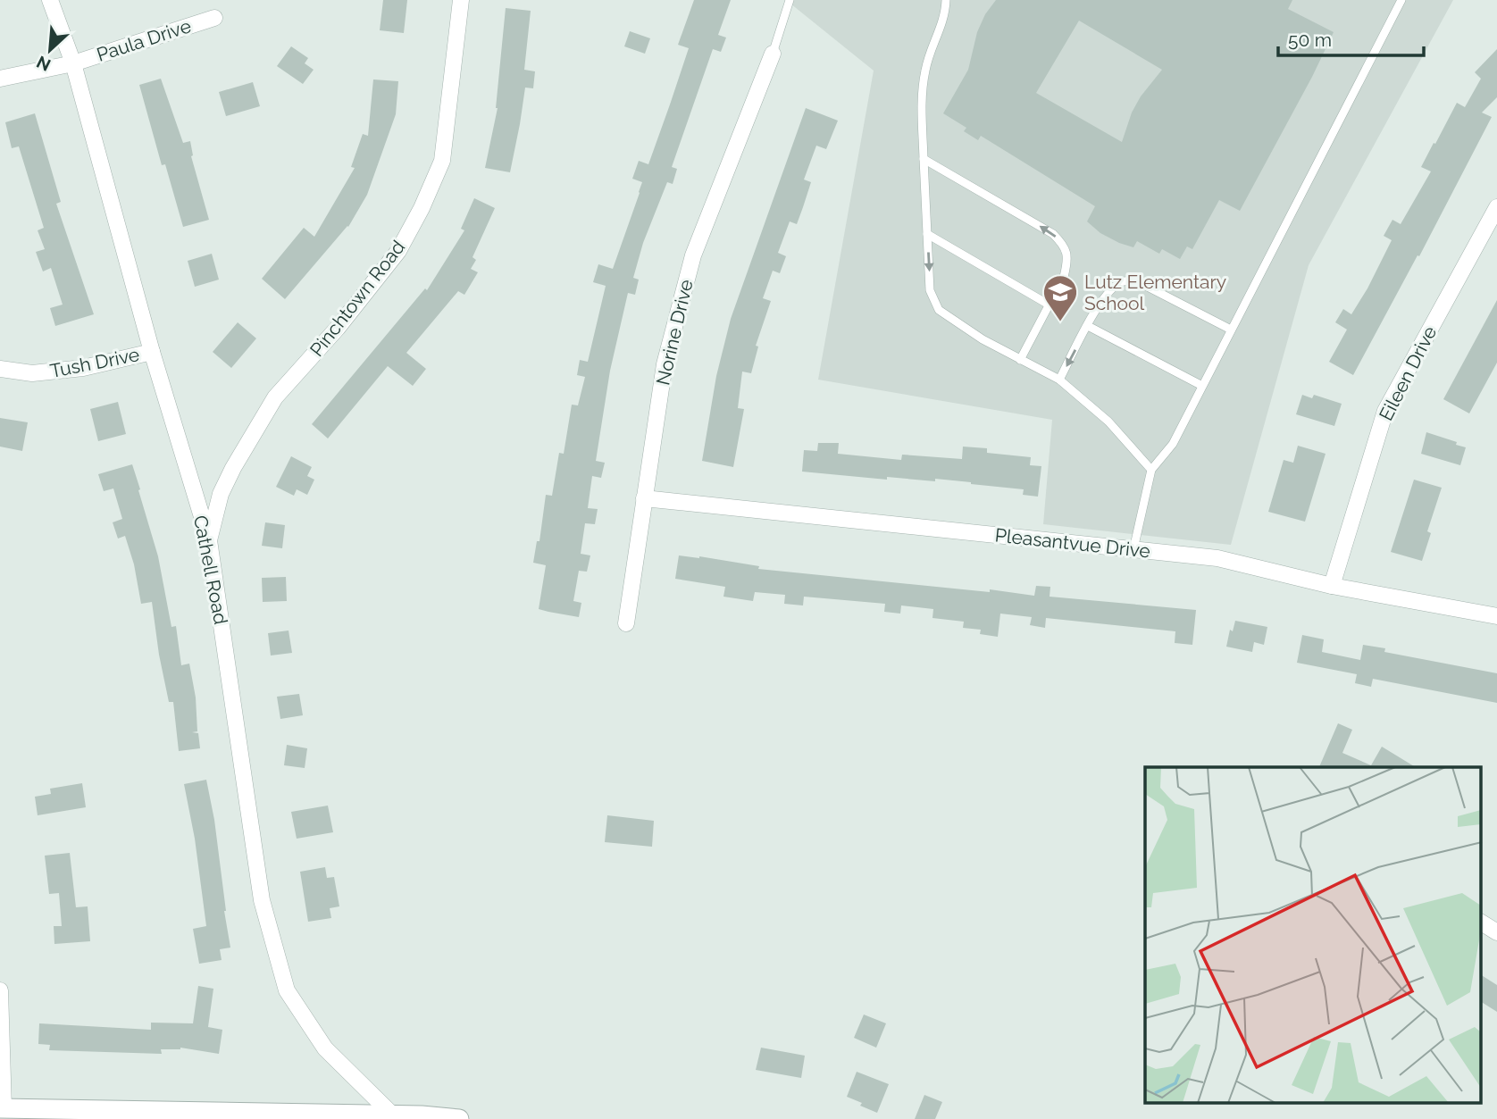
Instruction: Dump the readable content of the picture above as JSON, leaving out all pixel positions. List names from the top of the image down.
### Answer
{
  "streets": {
    "street": [
      "Paula Drive",
      "Pinchtown Road",
      "Norine Drive",
      "Tush Drive",
      "Eileen Drive",
      "Pleasantvue Drive",
      "Cathell Road"
    ]
  },
  "crossings": [
    ["Paula Drive", "Cathell Road"],
    ["Pinchtown Road", "Cathell Road"],
    ["Norine Drive", "Pleasantvue Drive"],
    ["Tush Drive", "Cathell Road"],
    ["Eileen Drive", "Pleasantvue Drive"]
  ],
  "places": {
    "school or university": ["Lutz Elementary School"]
  },
  "scale_bar": "50 m",
  "north": "bottom left"
}
